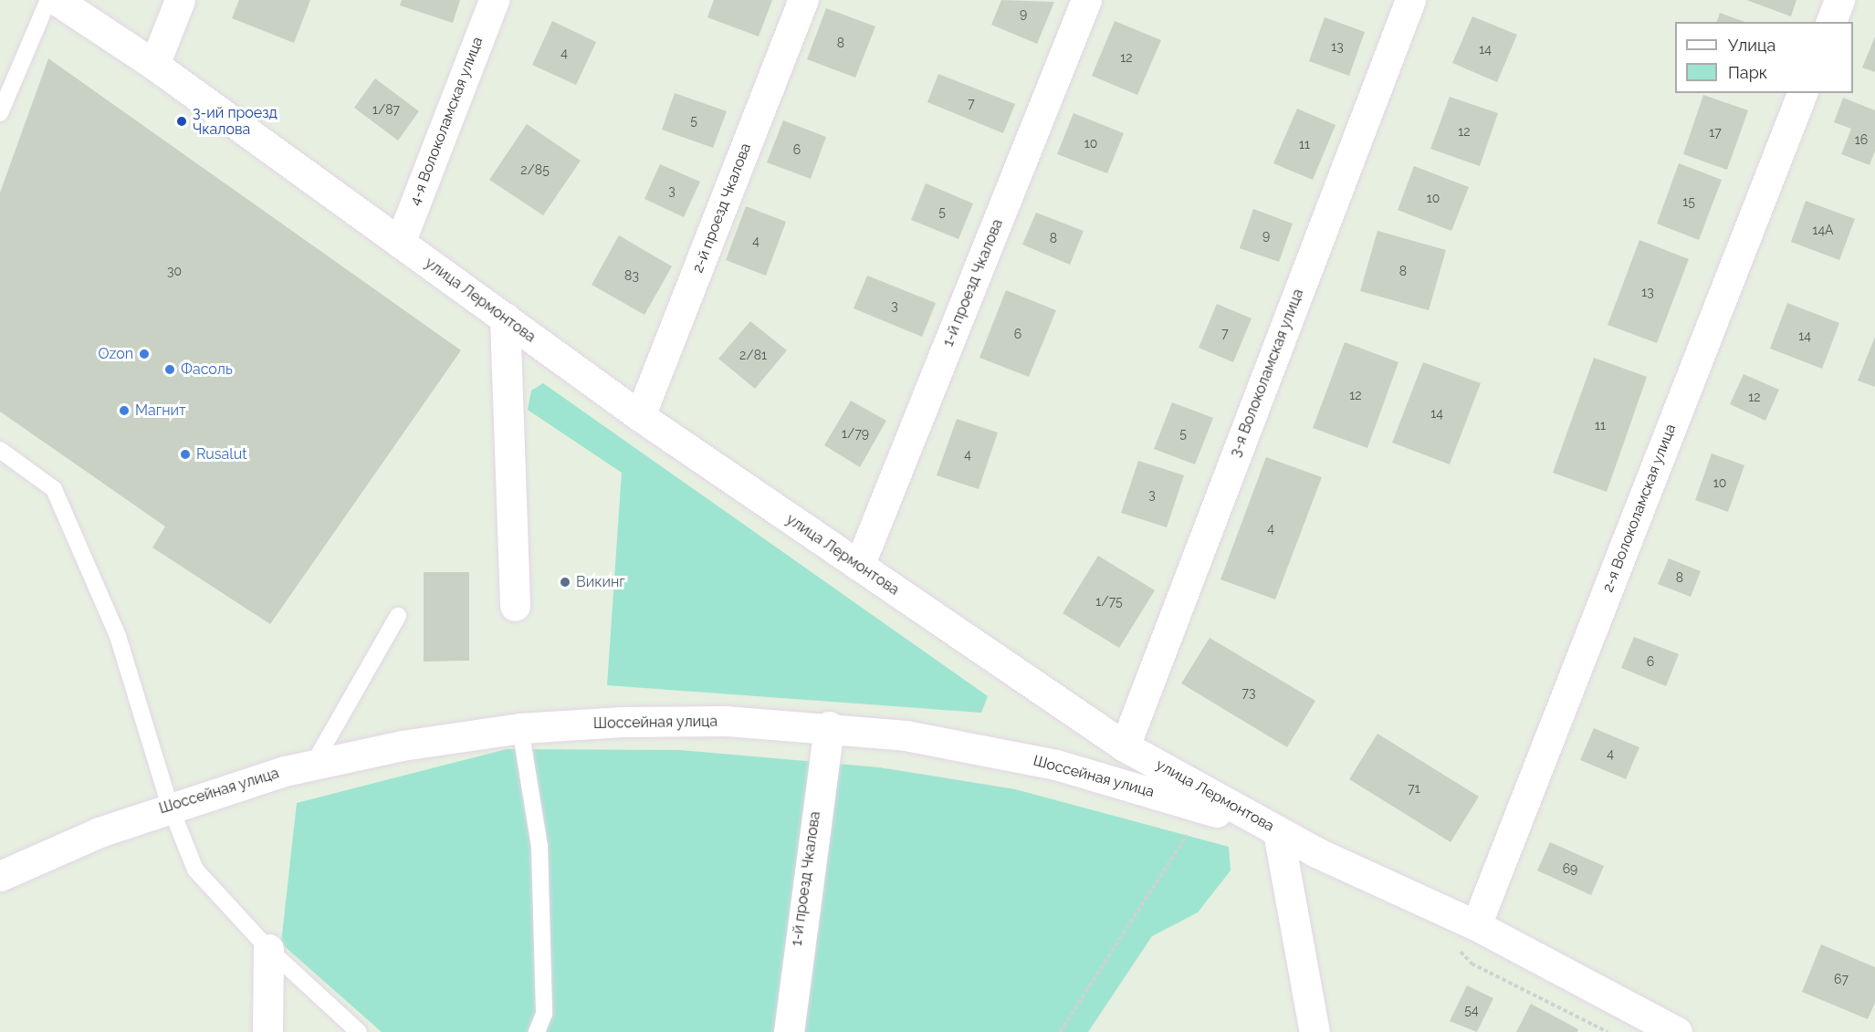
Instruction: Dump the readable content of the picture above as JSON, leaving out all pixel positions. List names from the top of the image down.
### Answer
{
  "streets": {
    "street": [
      "4-я Волоколамская улица",
      "2-й проезд Чкалова",
      "1-й проезд Чкалова",
      "улица Лермонтова",
      "3-я Волоколамская улица",
      "2-я Волоколамская улица",
      "Шоссейная улица"
    ]
  },
  "crossings": [
    ["4-я Волоколамская улица", "улица Лермонтова"],
    ["2-й проезд Чкалова", "улица Лермонтова"],
    ["1-й проезд Чкалова", "улица Лермонтова"],
    ["1-й проезд Чкалова", "Шоссейная улица"],
    ["улица Лермонтова", "3-я Волоколамская улица"],
    ["улица Лермонтова", "2-я Волоколамская улица"],
    ["улица Лермонтова", "Шоссейная улица"]
  ],
  "places": [
    "3-ий проезд Чкалова",
    "Ozon",
    "Фасоль",
    "Магнит",
    "Rusalut",
    "Викинг"
  ],
  "house_numbers": [
    "9",
    "8",
    "13",
    "14",
    "4",
    "12",
    "7",
    "1/87",
    "5",
    "12",
    "17",
    "16",
    "10",
    "11",
    "6",
    "2/85",
    "3",
    "10",
    "15",
    "5",
    "14А",
    "9",
    "8",
    "4",
    "30",
    "8",
    "83",
    "13",
    "3",
    "7",
    "6",
    "14",
    "2/81",
    "12",
    "12",
    "14",
    "11",
    "1/79",
    "5",
    "4",
    "10",
    "3",
    "4",
    "8",
    "1/75",
    "6",
    "73",
    "4",
    "71",
    "69",
    "67",
    "54"
  ],
  "legend": ["Улица", "Парк"]
}
